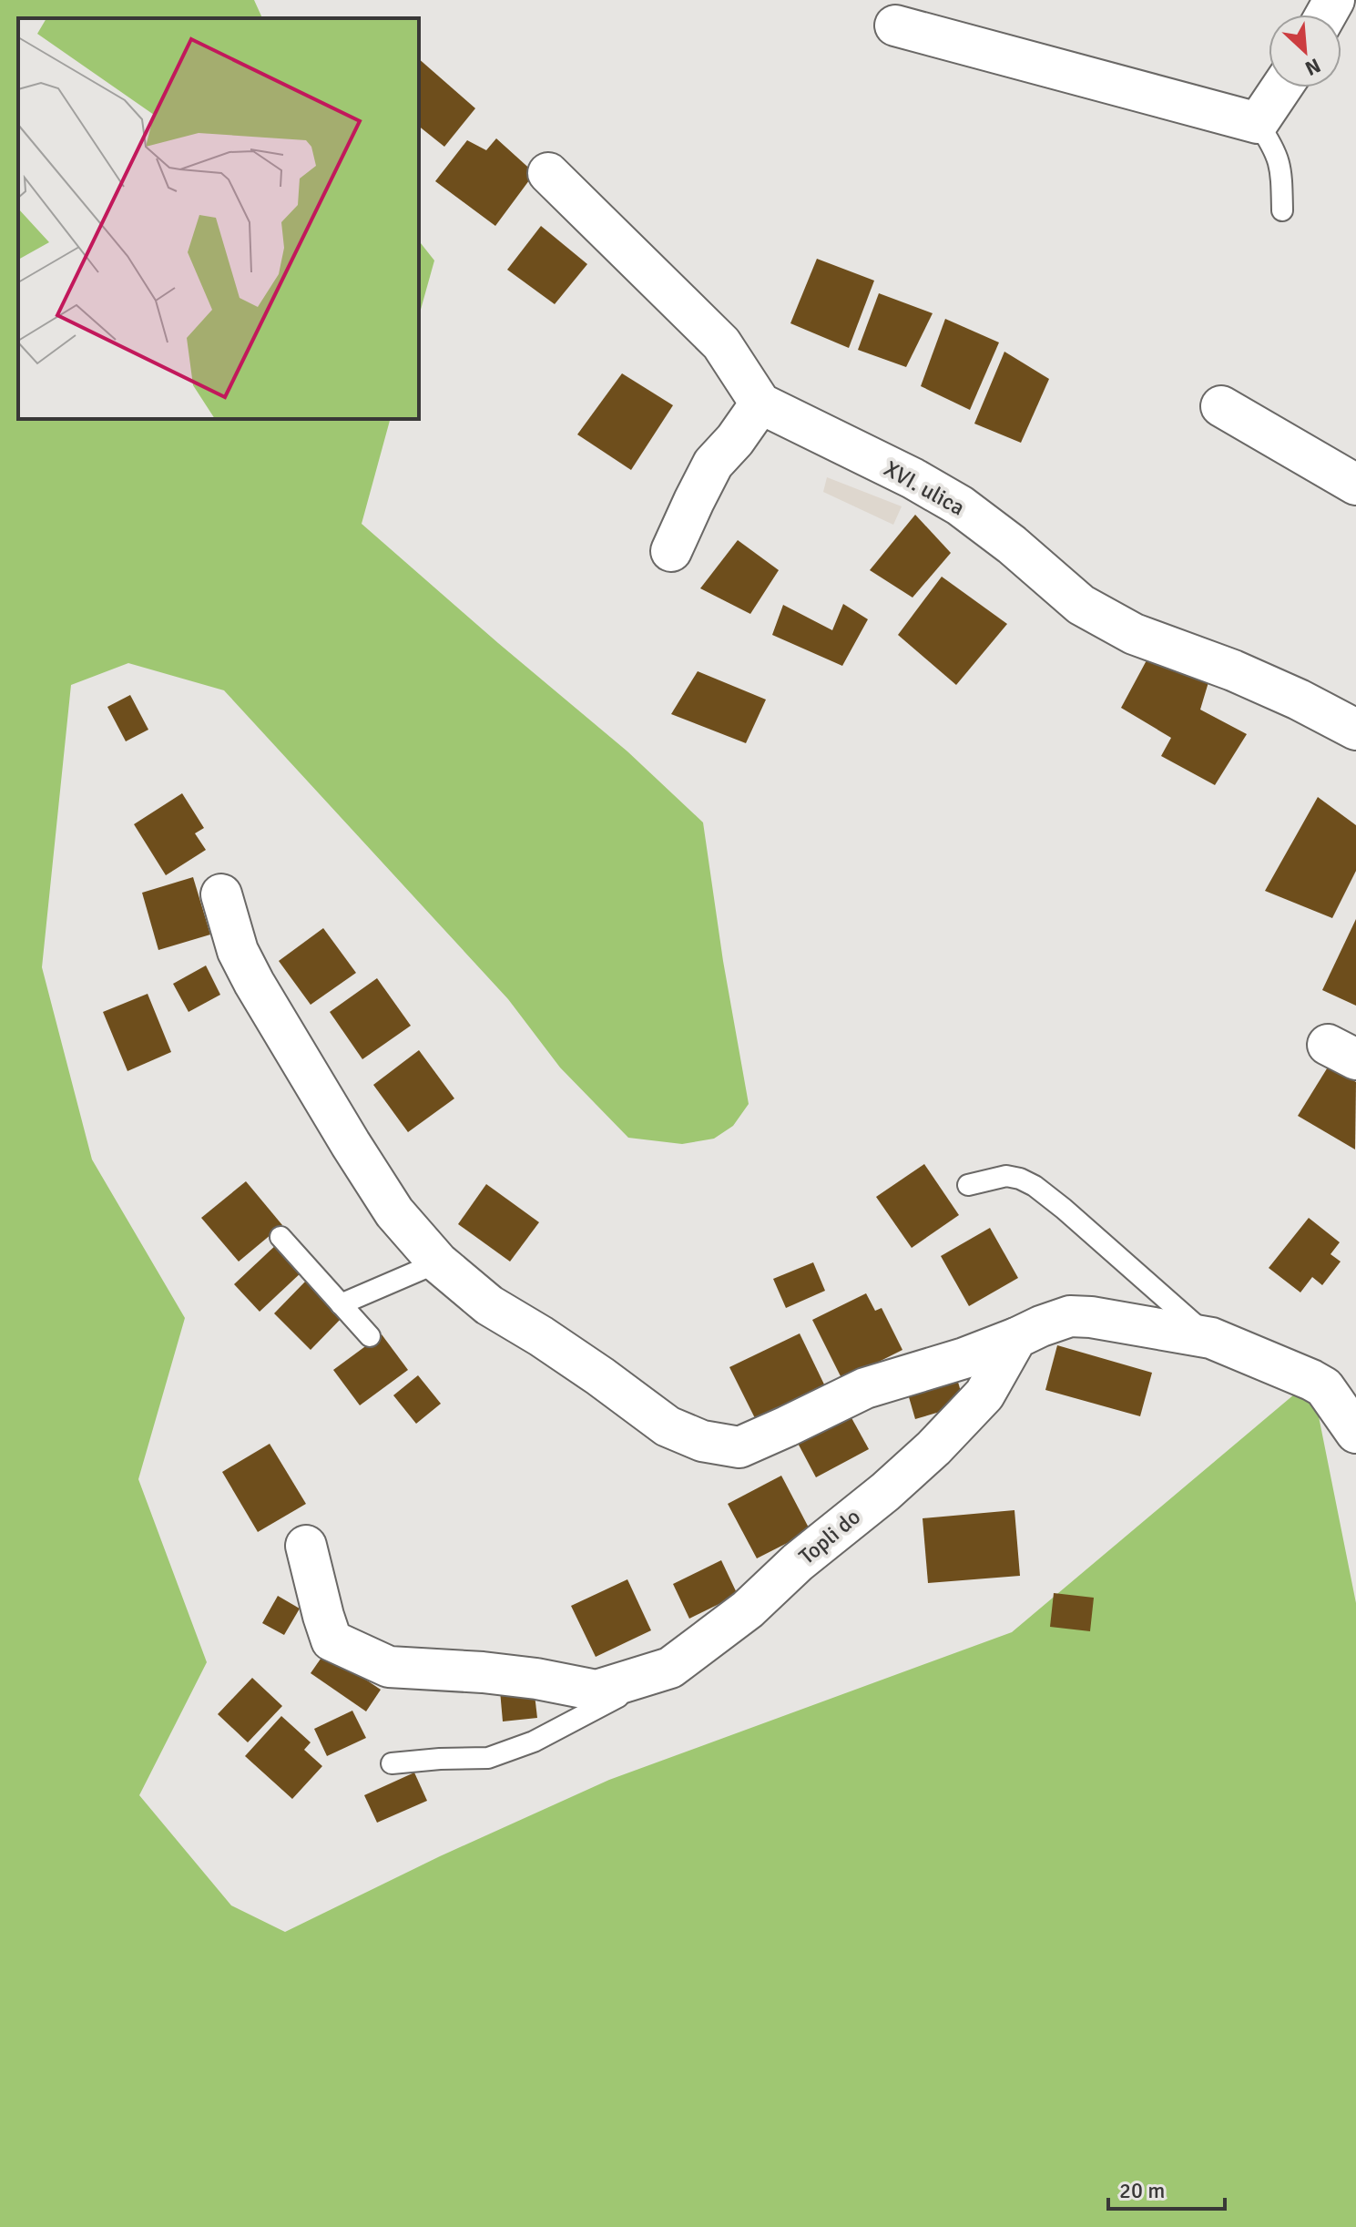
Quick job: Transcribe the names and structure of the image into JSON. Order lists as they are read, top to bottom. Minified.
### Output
{"streets":{"street":["XVI. ulica","Topli do"]},"scale_bar":"20 m","north":"bottom right"}
